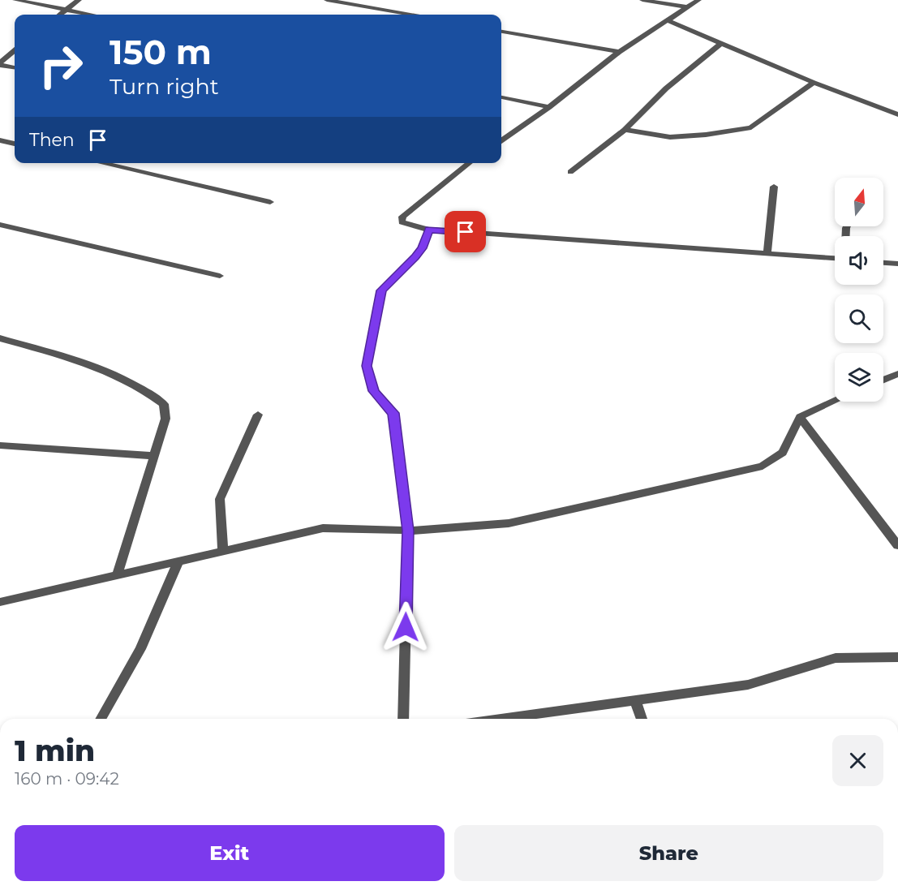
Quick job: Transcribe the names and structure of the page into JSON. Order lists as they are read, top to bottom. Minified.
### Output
{"north":"top","page":{"turn":["150 m","Turn right"],"then":"Then","heading":["1 min","160 m · 09:42"],"buttons":["Exit","Share"]}}
